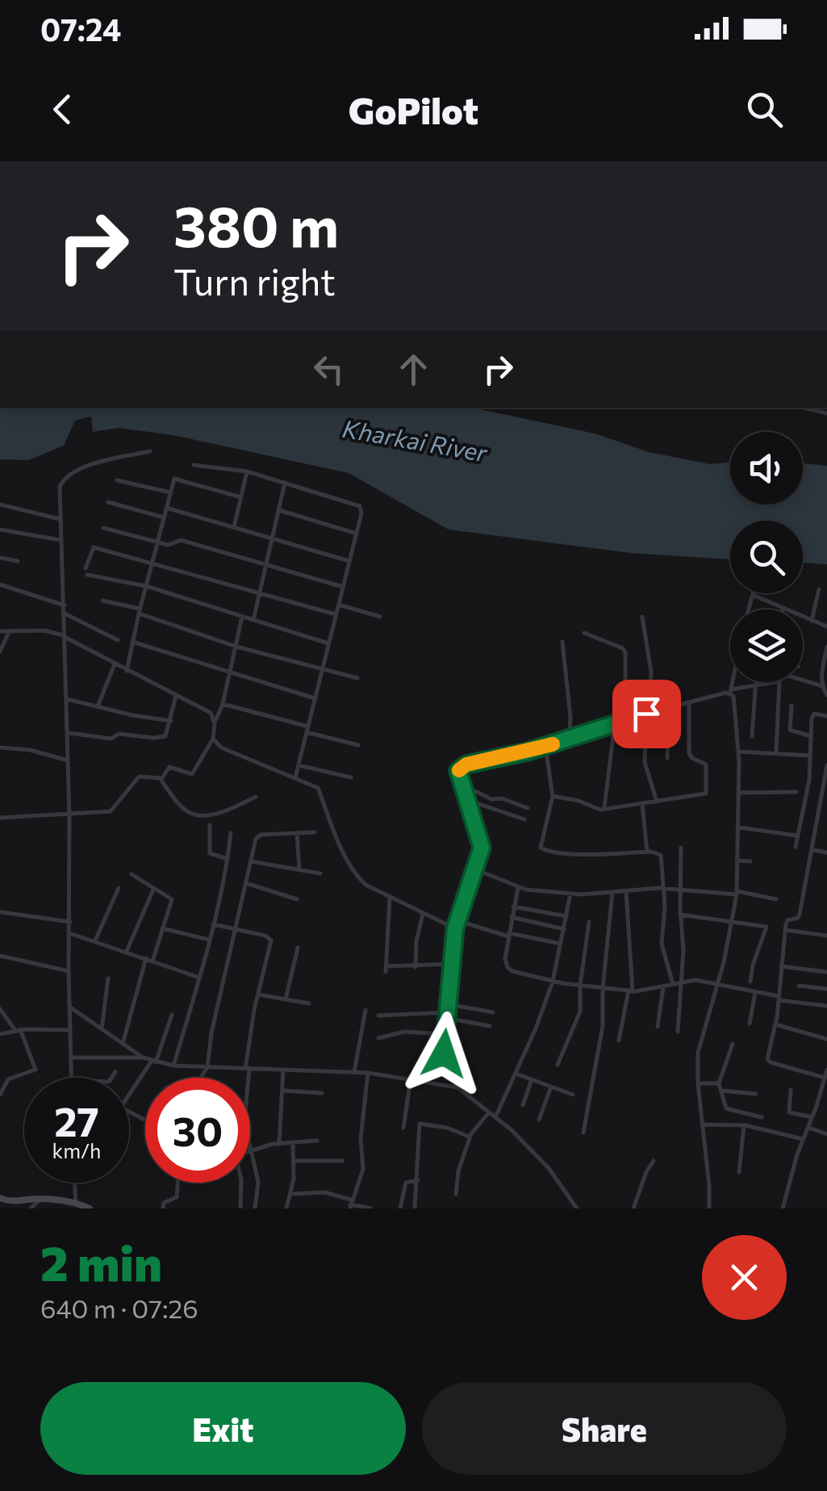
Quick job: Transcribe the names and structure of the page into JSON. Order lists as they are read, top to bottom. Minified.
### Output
{"water":["Kharkai River"],"page":{"status":"07:24","header":"GoPilot","turn":["380 m","Turn right"],"speed":"27 km/h","limit":"30","heading":["2 min","640 m · 07:26"],"buttons":["Exit","Share"]}}
